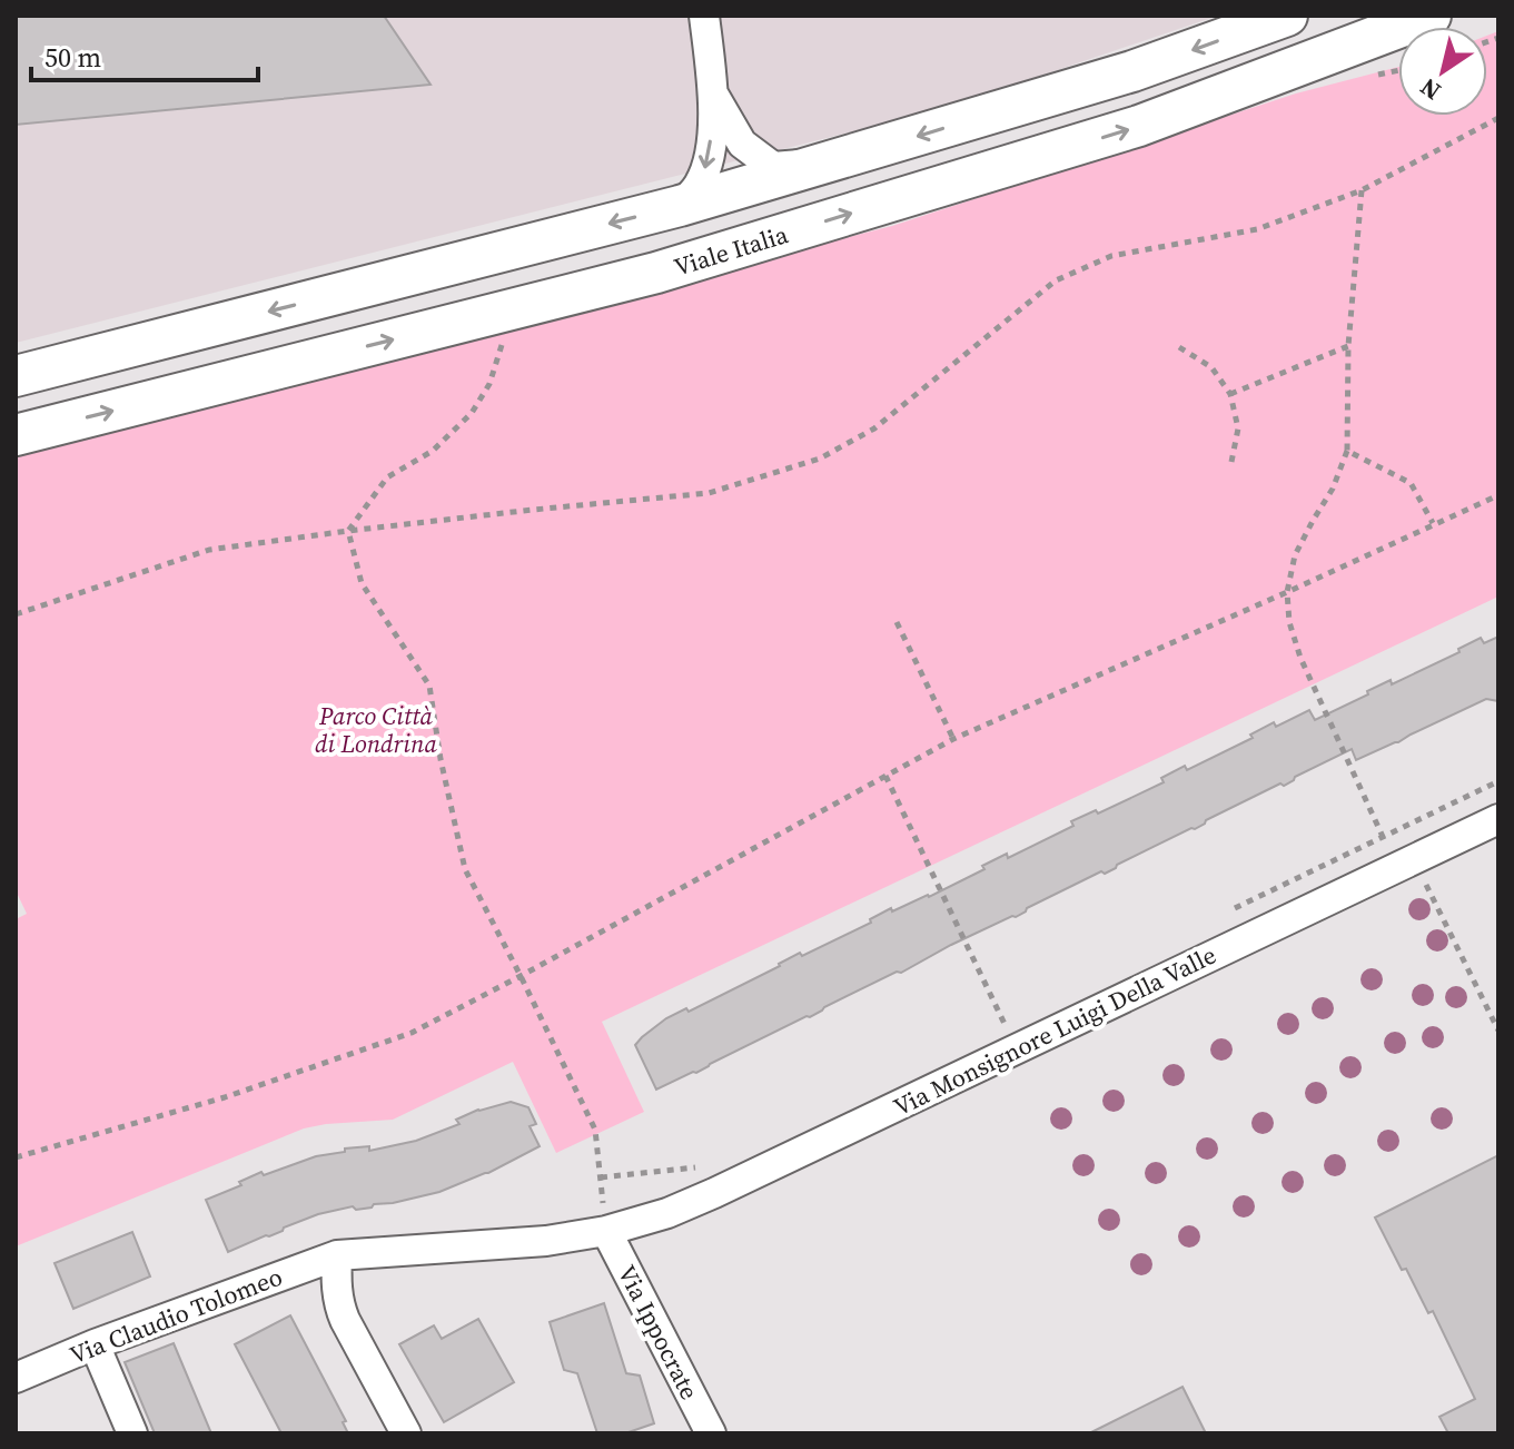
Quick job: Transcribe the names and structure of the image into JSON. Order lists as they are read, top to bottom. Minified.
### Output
{"streets":{"main road":["Viale Italia"],"street":["Via Monsignore Luigi Della Valle","Via Claudio Tolomeo","Via Ippocrate"]},"crossings":[["Via Monsignore Luigi Della Valle","Via Claudio Tolomeo"],["Via Monsignore Luigi Della Valle","Via Ippocrate"],["Via Claudio Tolomeo","Via Ippocrate"]],"parks":["Parco Città di Londrina"],"scale_bar":"50 m","north":"bottom left"}
